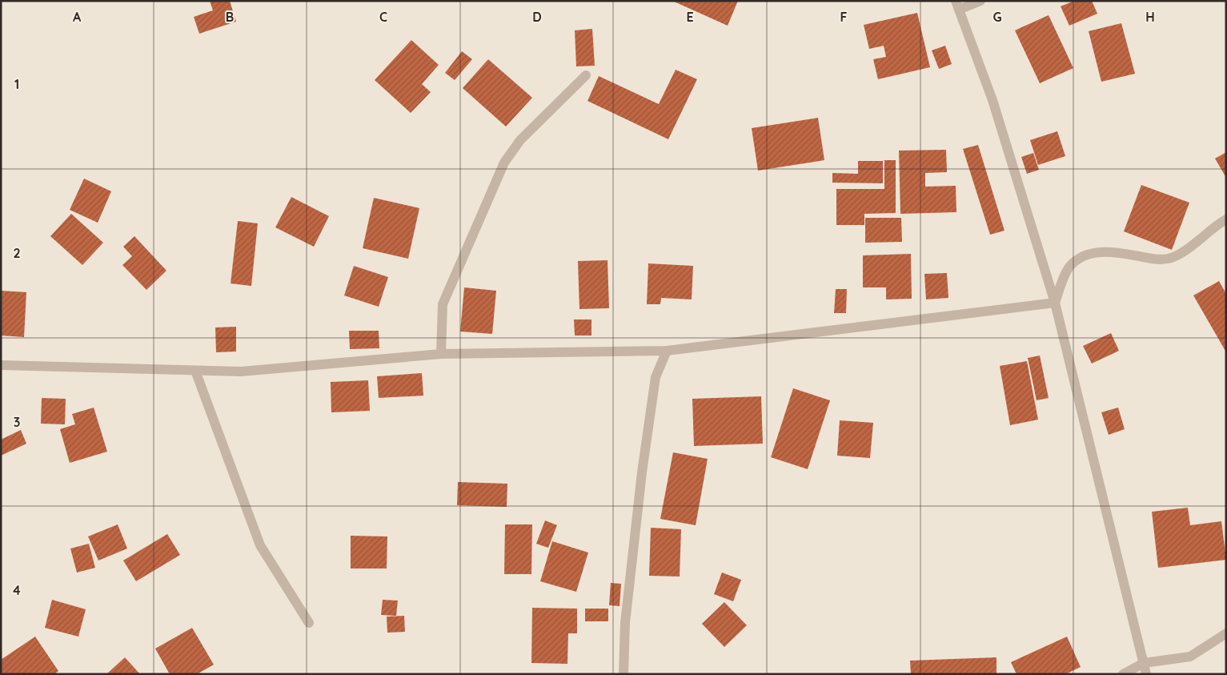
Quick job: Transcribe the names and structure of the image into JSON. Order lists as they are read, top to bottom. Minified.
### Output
{"grid":{"columns":["A","B","C","D","E","F","G","H"],"rows":["1","2","3","4"]}}
